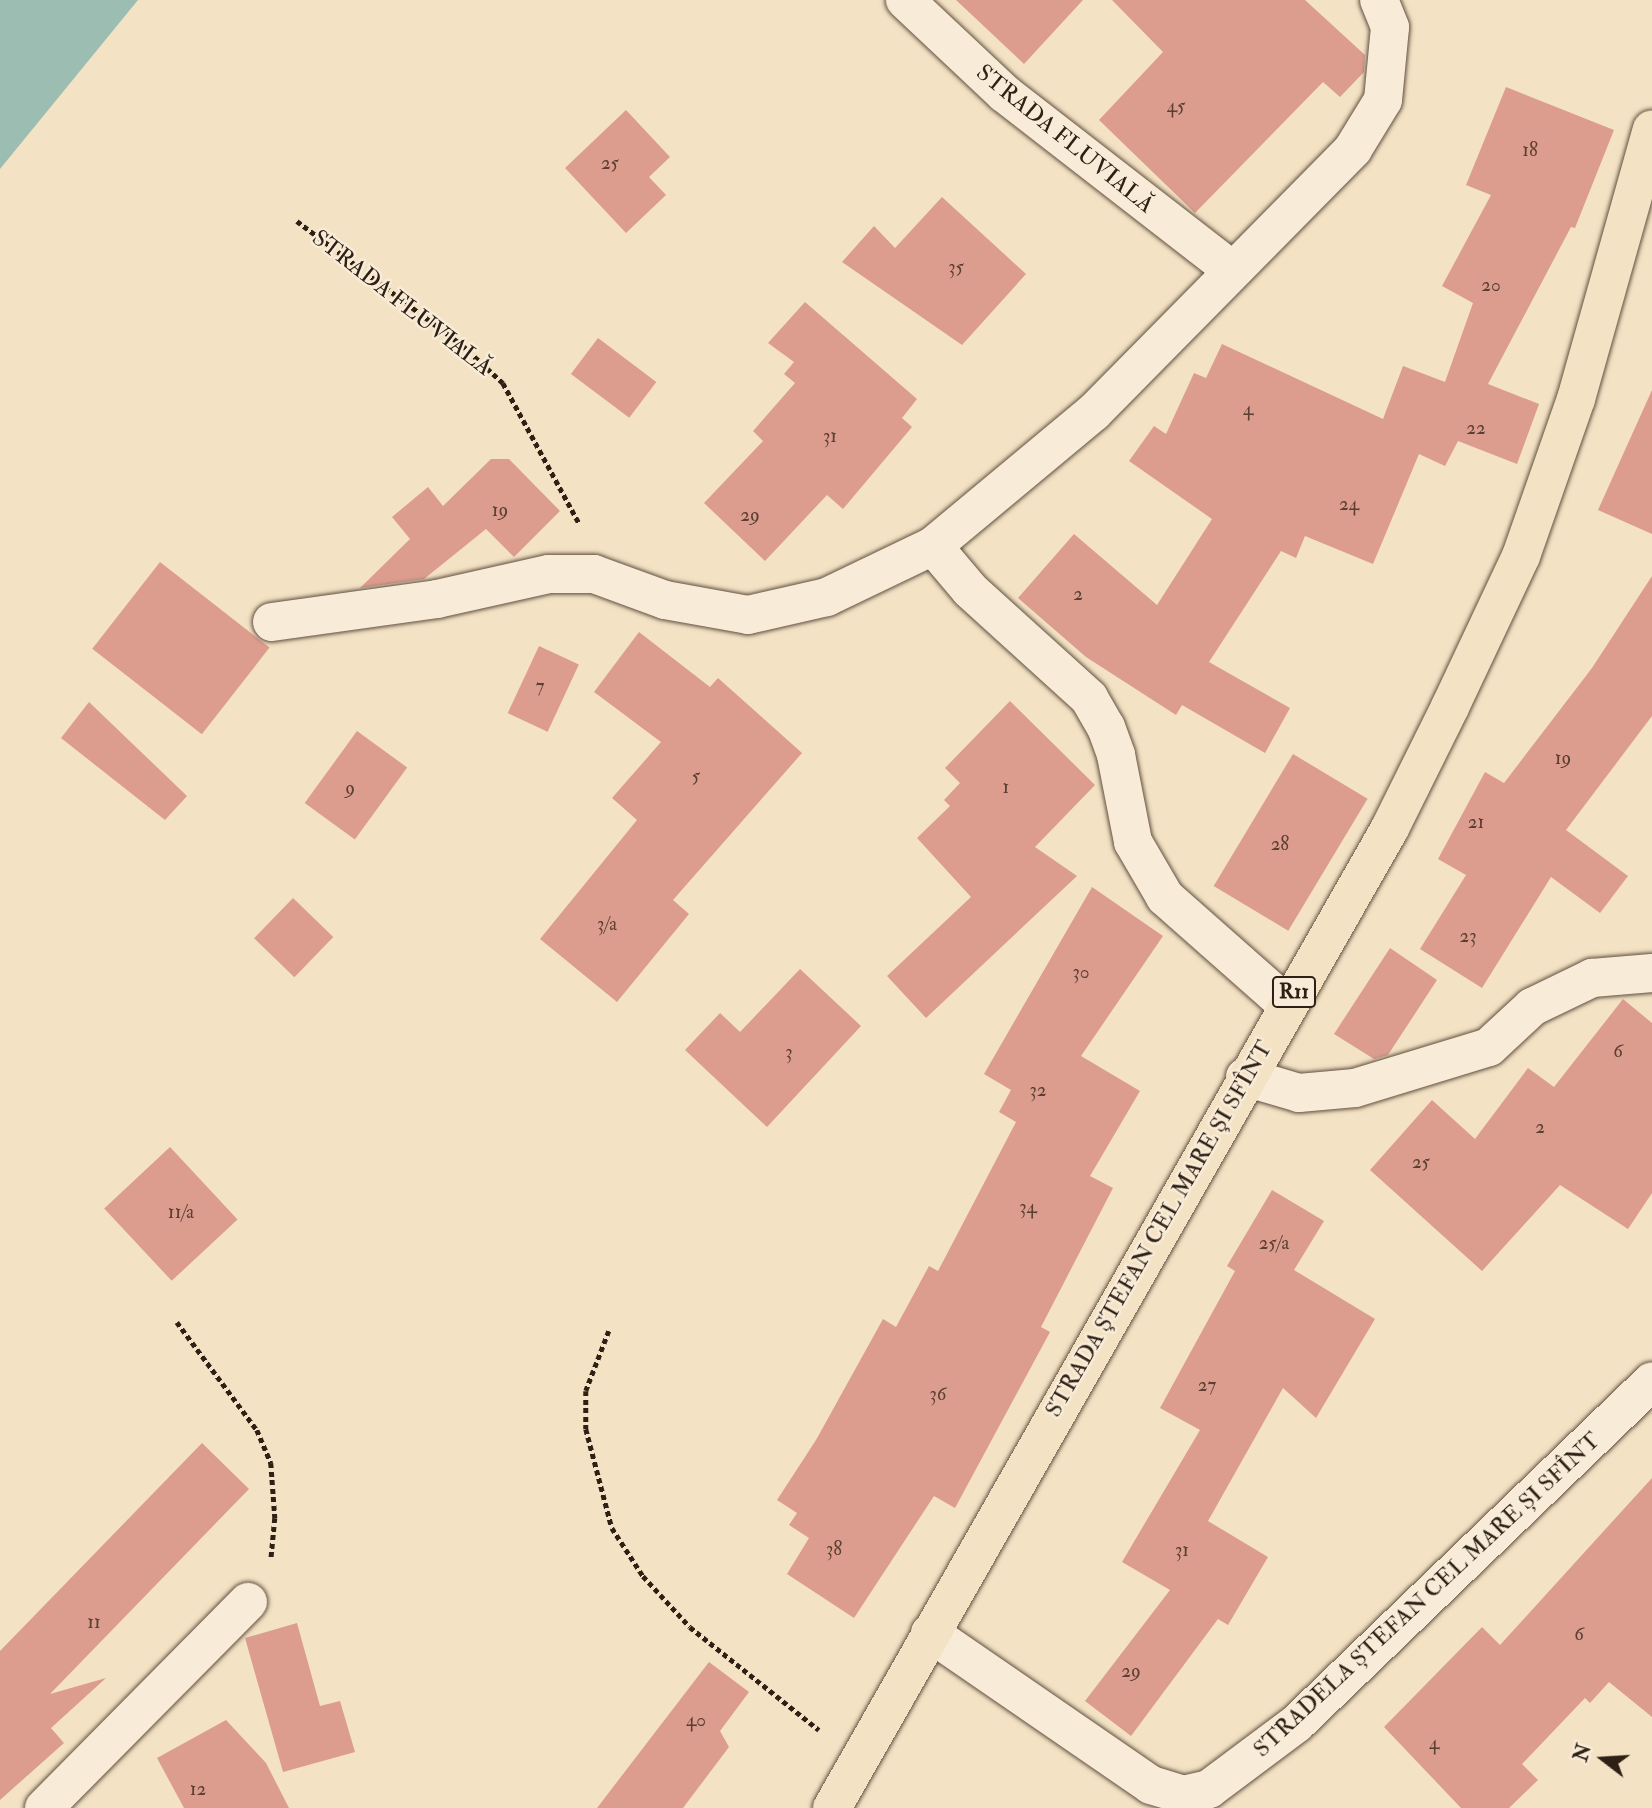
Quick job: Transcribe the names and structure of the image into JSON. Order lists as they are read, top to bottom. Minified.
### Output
{"streets":{"main road":["R11","STRADA ŞTEFAN CEL MARE ŞI SFÎNT"],"street":["STRADA FLUVIALĂ","STRADELA ȘTEFAN CEL MARE ȘI SFÎNT"]},"crossings":[["STRADA ŞTEFAN CEL MARE ŞI SFÎNT","STRADELA ȘTEFAN CEL MARE ȘI SFÎNT"]],"house_numbers":["45","18","25","35","20","4","22","31","24","19","29","2","7","19","5","1","9","21","28","3/a","23","30","6","3","32","2","25","34","11/a","25/a","27","36","38","31","11","6","29","40","4","12"],"north":"left"}
